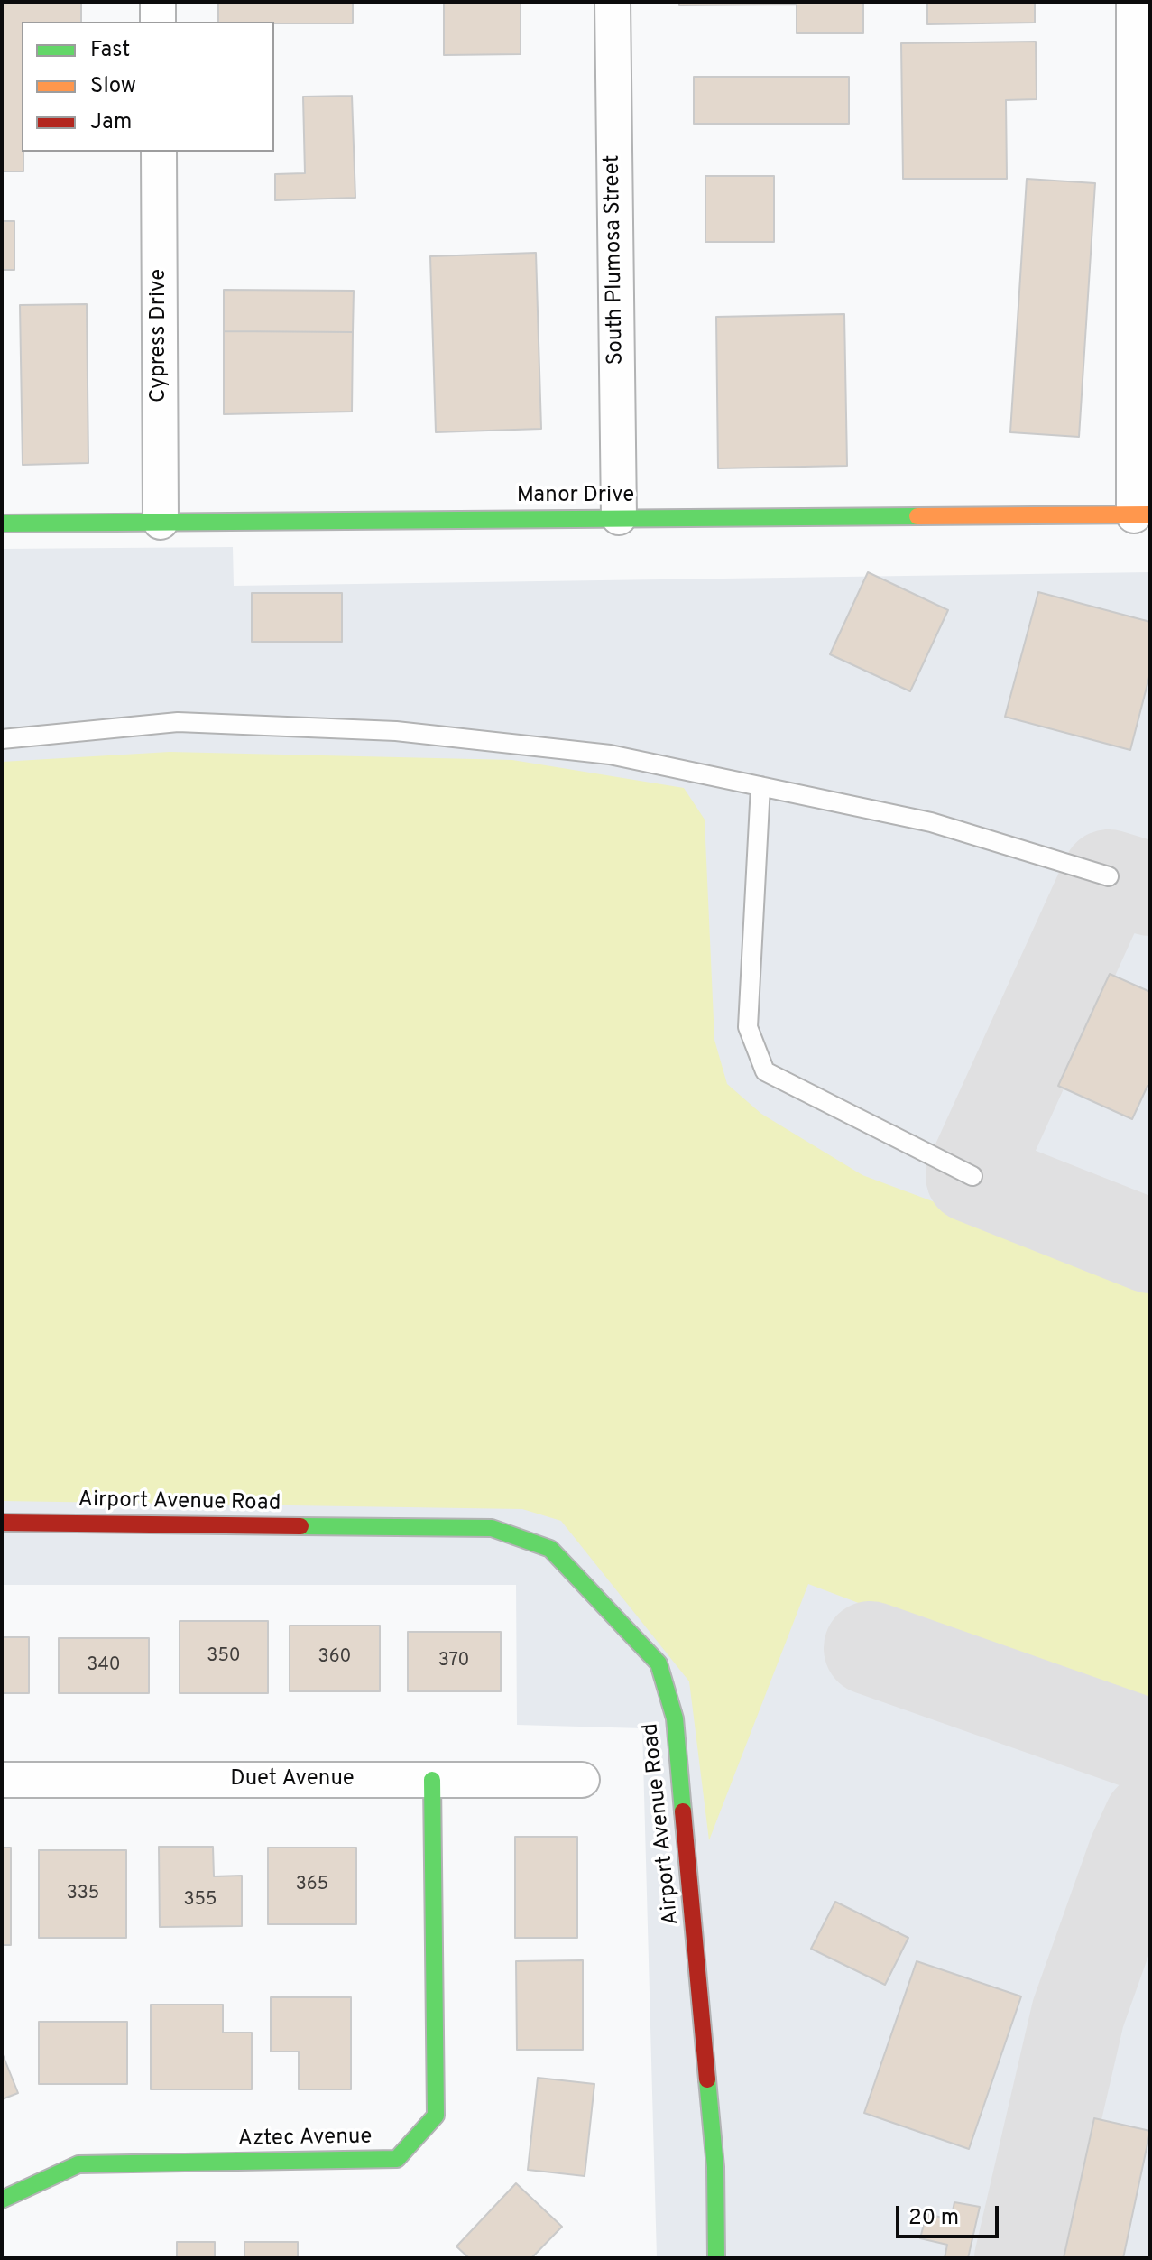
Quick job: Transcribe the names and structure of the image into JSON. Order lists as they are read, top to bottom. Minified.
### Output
{"streets":{"street":["South Plumosa Street","Cypress Drive","Manor Drive","Airport Avenue Road","Duet Avenue","Aztec Avenue"]},"crossings":[["South Plumosa Street","Manor Drive"],["Cypress Drive","Manor Drive"],["Duet Avenue","Aztec Avenue"]],"house_numbers":["350","360","370","340","365","335","355"],"legend":["Fast","Slow","Jam"],"scale_bar":"20 m"}
